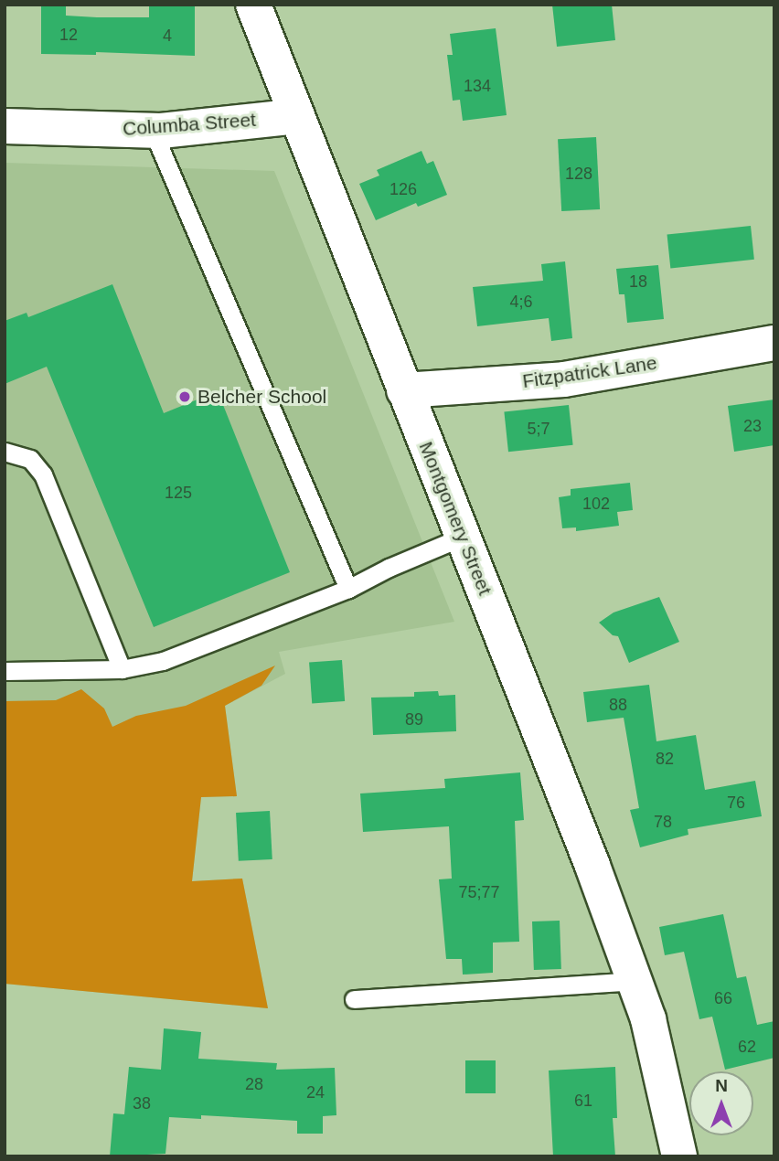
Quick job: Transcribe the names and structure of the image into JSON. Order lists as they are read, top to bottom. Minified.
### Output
{"streets":{"main road":["Columba Street","Fitzpatrick Lane","Montgomery Street"]},"crossings":[["Columba Street","Montgomery Street"],["Fitzpatrick Lane","Montgomery Street"]],"places":["Belcher School"],"house_numbers":["12","4","134","128","126","18","4;6","23","5;7","125","102","88","89","82","76","78","75;77","66","62","28","24","61","38"],"north":"top"}
